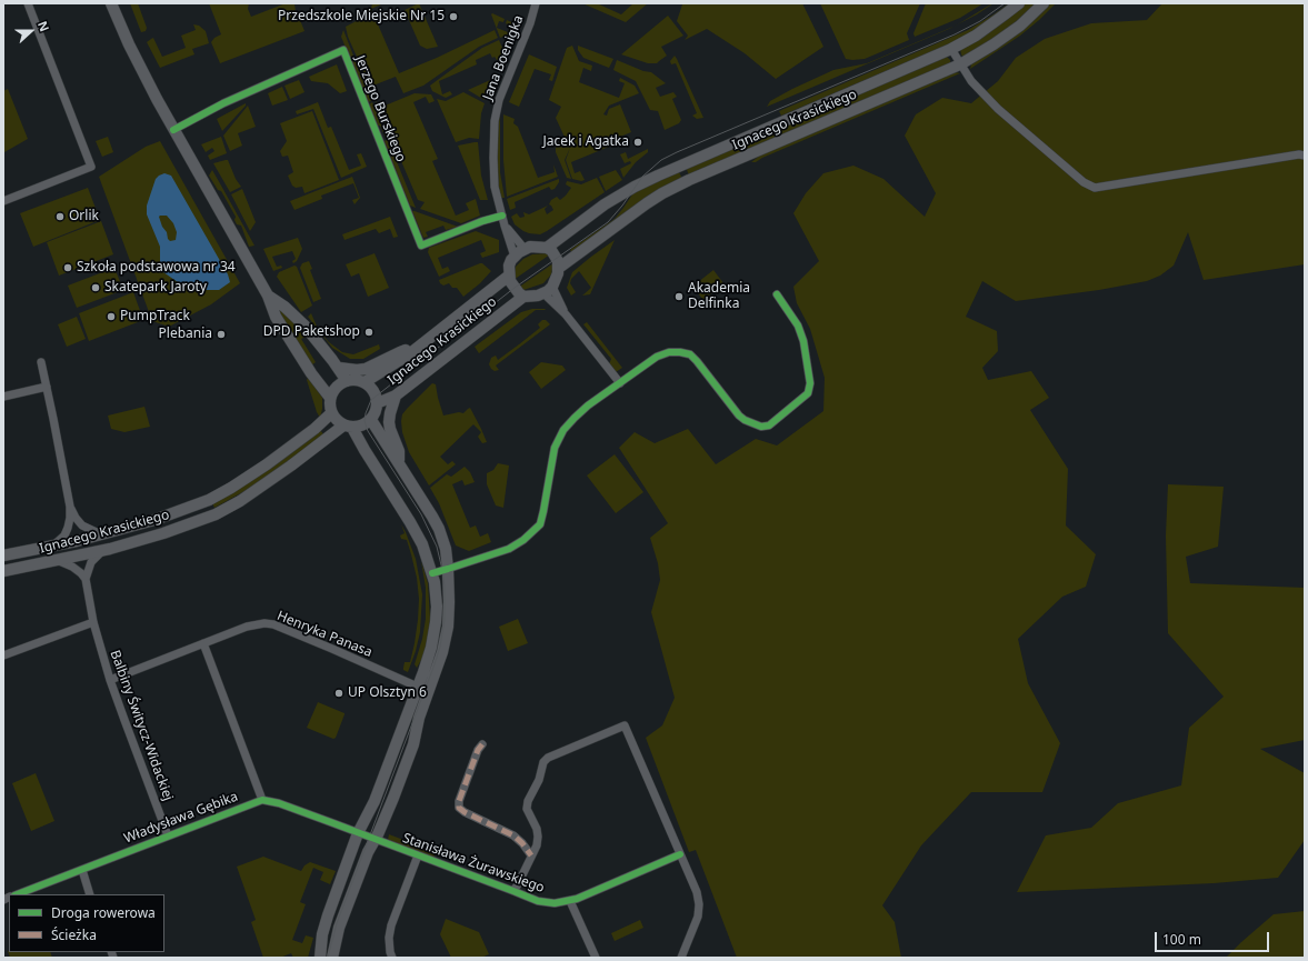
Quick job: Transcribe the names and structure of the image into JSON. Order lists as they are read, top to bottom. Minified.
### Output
{"streets":{"main road":["Ignacego Krasickiego"],"street":["Jana Boenigka","Jerzego Burskiego","Henryka Panasa","Balbiny Świtycz-Widackiej","Władysława Gębika","Stanisława Żurawskiego"]},"crossings":[["Jana Boenigka","Jerzego Burskiego"],["Jana Boenigka","Ignacego Krasickiego"],["Henryka Panasa","Balbiny Świtycz-Widackiej"],["Balbiny Świtycz-Widackiej","Władysława Gębika"]],"places":["Przedszkole Miejskie Nr 15","Jacek i Agatka","Orlik","Szkoła podstawowa nr 34","Skatepark Jaroty","Akademia Delfinka","PumpTrack","DPD Paketshop","Plebania","UP Olsztyn 6"],"legend":["Droga rowerowa","Ścieżka"],"scale_bar":"100 m","north":"right"}
